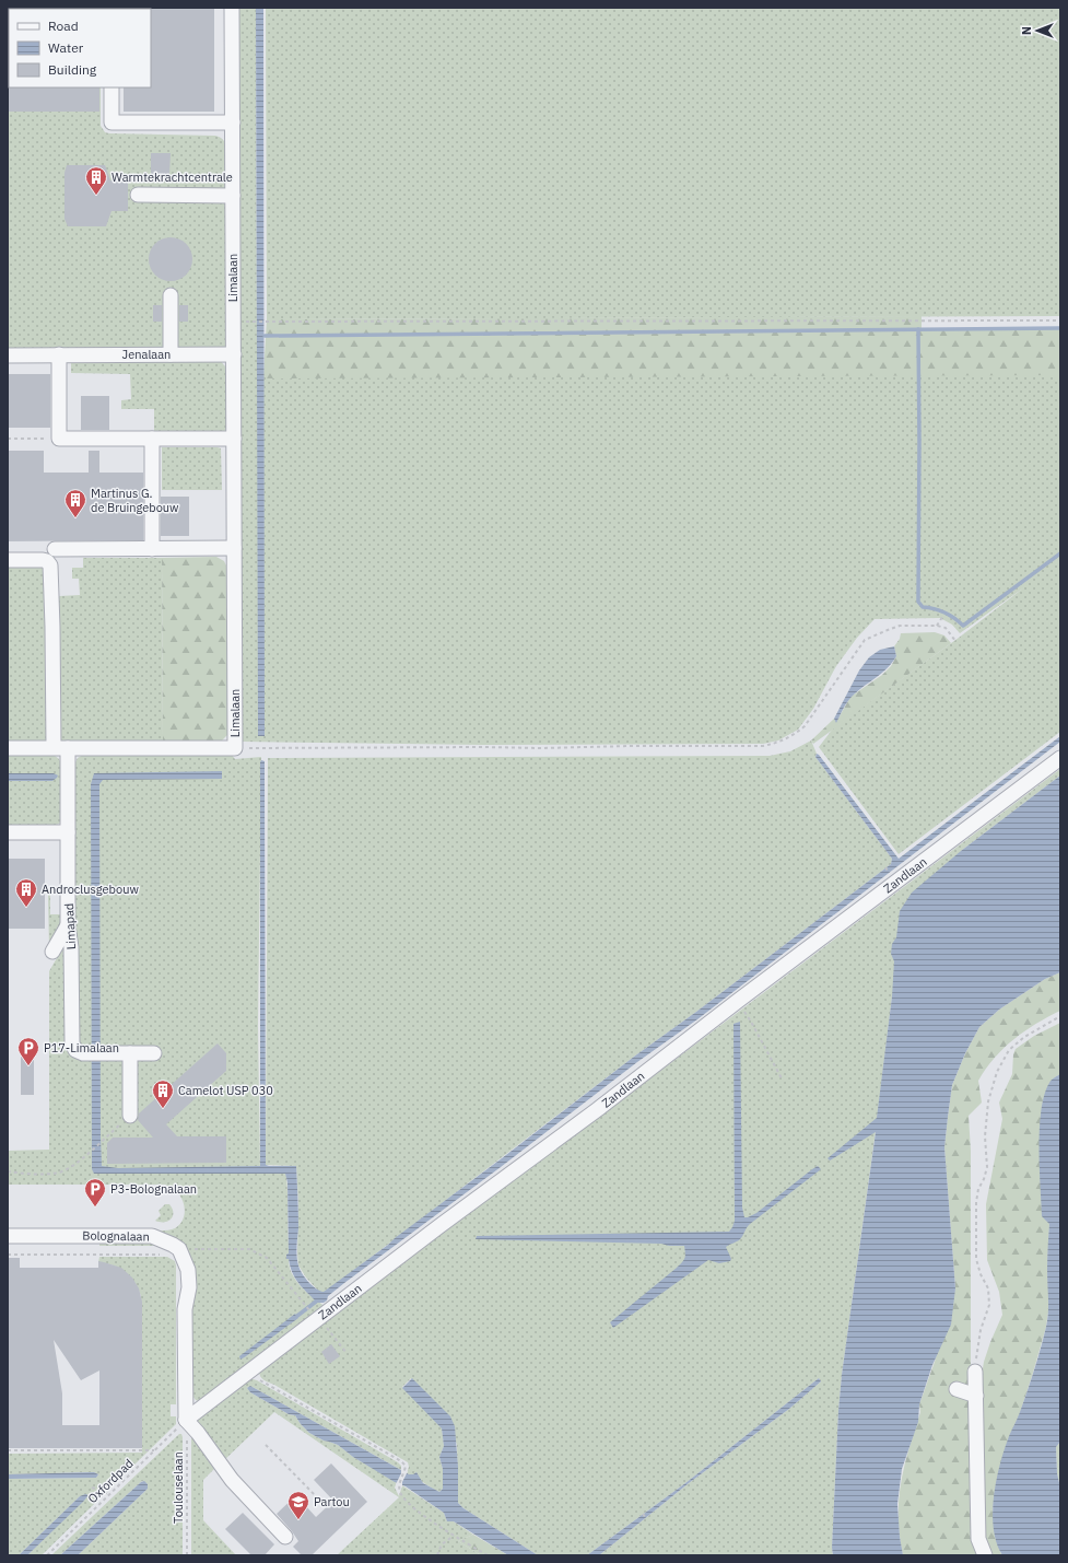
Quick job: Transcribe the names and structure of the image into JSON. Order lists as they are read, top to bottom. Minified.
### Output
{"streets":{"street":["Limalaan","Jenalaan","Zandlaan","Limapad","Bolognalaan"],"path":["Oxfordpad","Toulouselaan"]},"crossings":[["Limalaan","Jenalaan"],["Limalaan","Limapad"],["Zandlaan","Oxfordpad"],["Zandlaan","Toulouselaan"],["Oxfordpad","Toulouselaan"]],"places":{"building":["Warmtekrachtcentrale","Martinus G. de Bruingebouw","Androclusgebouw","Camelot USP 030"],"parking":["P17-Limalaan","P3-Bolognalaan"],"school or university":["Partou"]},"legend":["Road","Water","Building"],"north":"left"}
